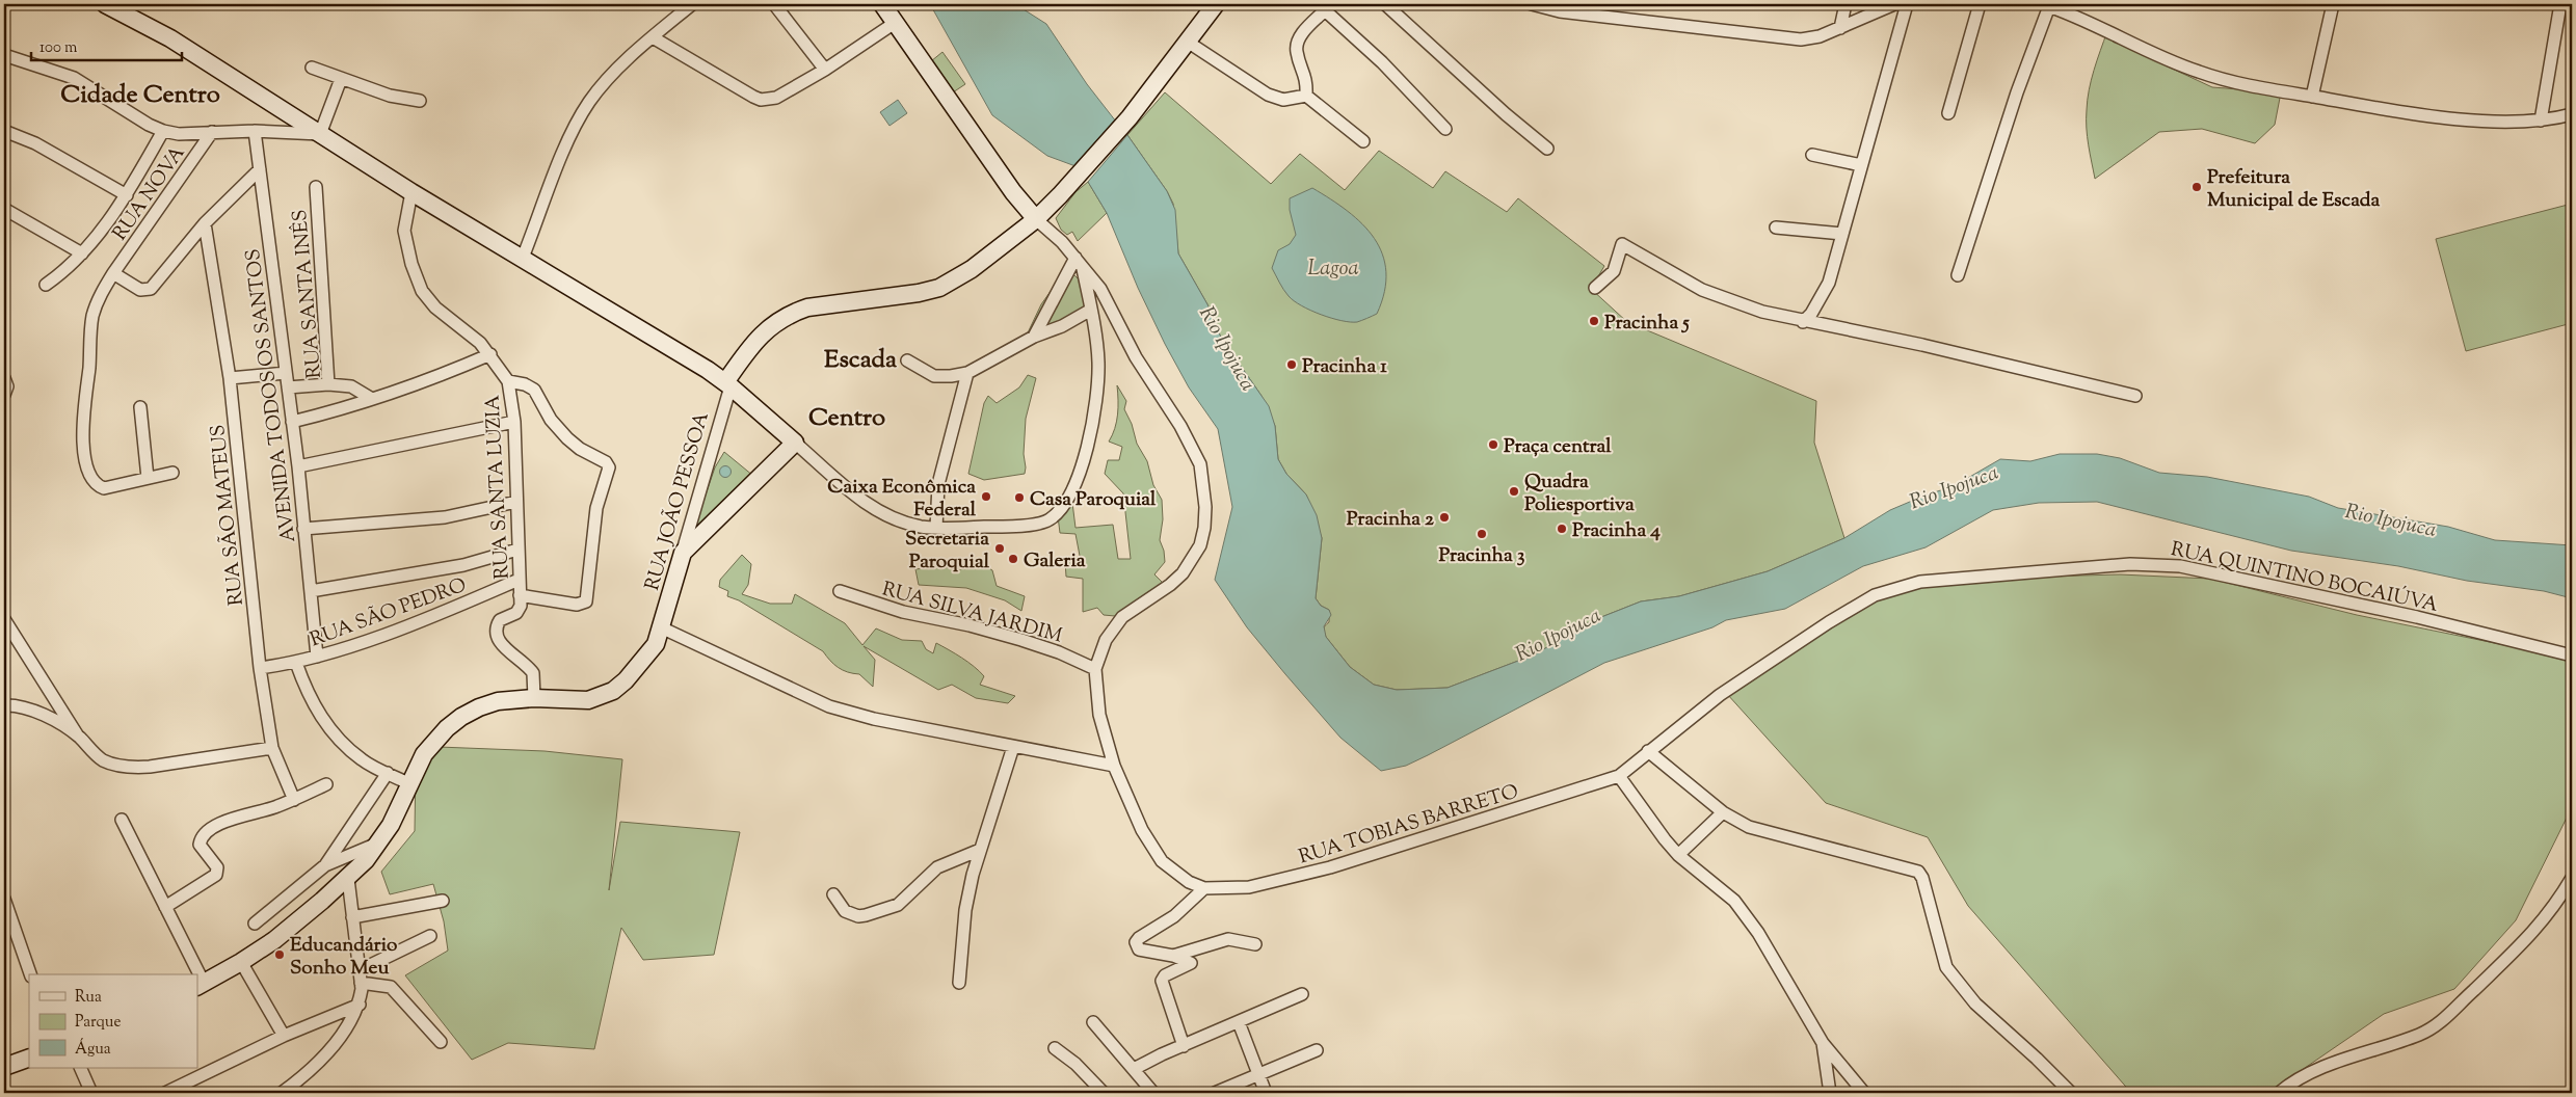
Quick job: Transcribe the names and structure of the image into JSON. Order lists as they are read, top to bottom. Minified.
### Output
{"streets":{"street":["RUA NOVA","RUA SANTA INÊS","AVENIDA TODOS OS SANTOS","RUA SANTA LUZIA","RUA JOÃO PESSOA","RUA SÃO MATEUS","RUA QUINTINO BOCAIÚVA","RUA SÃO PEDRO","RUA SILVA JARDIM","RUA TOBIAS BARRETO"]},"crossings":[["AVENIDA TODOS OS SANTOS","RUA SÃO PEDRO"],["RUA SANTA LUZIA","RUA JOÃO PESSOA"],["RUA SANTA LUZIA","RUA SÃO PEDRO"],["RUA SÃO MATEUS","RUA SÃO PEDRO"],["RUA QUINTINO BOCAIÚVA","RUA TOBIAS BARRETO"]],"districts":["Cidade Centro","Escada","Centro"],"water":["Lagoa","Rio Ipojuca"],"places":["Prefeitura Municipal de Escada","Pracinha 5","Pracinha 1","Praça central","Quadra Poliesportiva","Caixa Econômica Federal","Casa Paroquial","Pracinha 2","Pracinha 4","Pracinha 3","Secretaria Paroquial","Galeria","Educandário Sonho Meu"],"legend":["Rua","Parque","Água"],"scale_bar":"100 m"}
